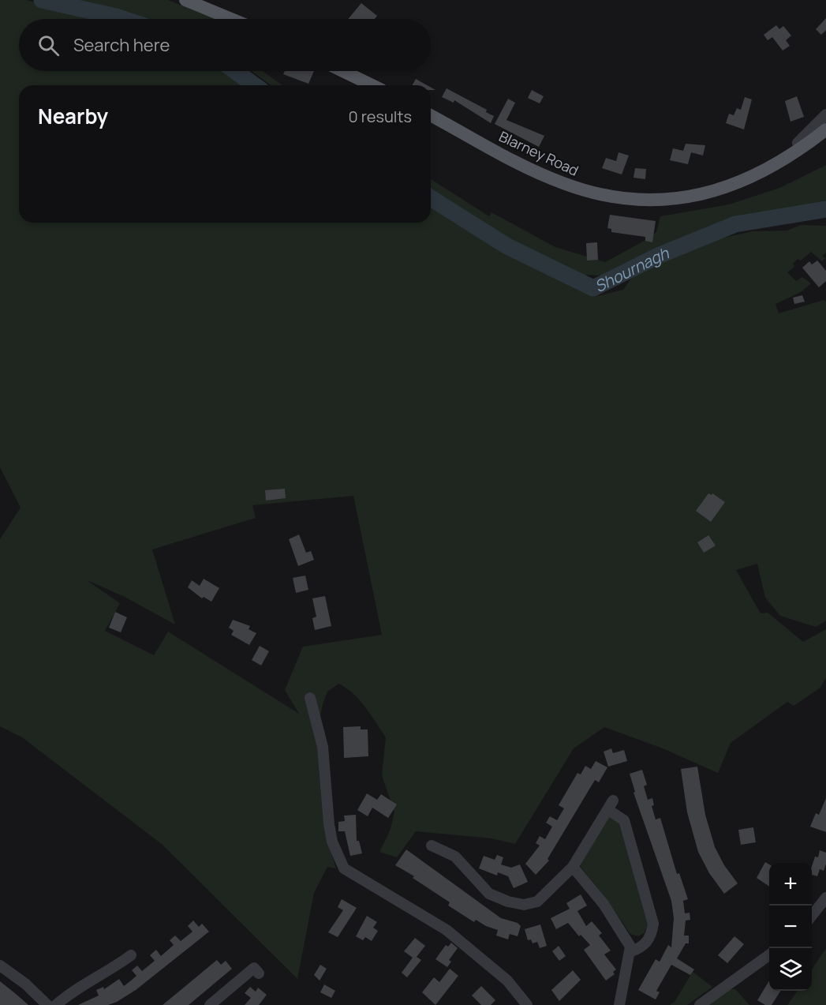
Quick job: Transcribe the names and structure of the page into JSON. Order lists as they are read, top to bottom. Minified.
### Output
{"streets":{"main road":["Blarney Road"]},"water":["Shournagh"],"page":{"search":"Search here","heading":["Nearby","0 results"],"map_buttons":["+","−"]}}
